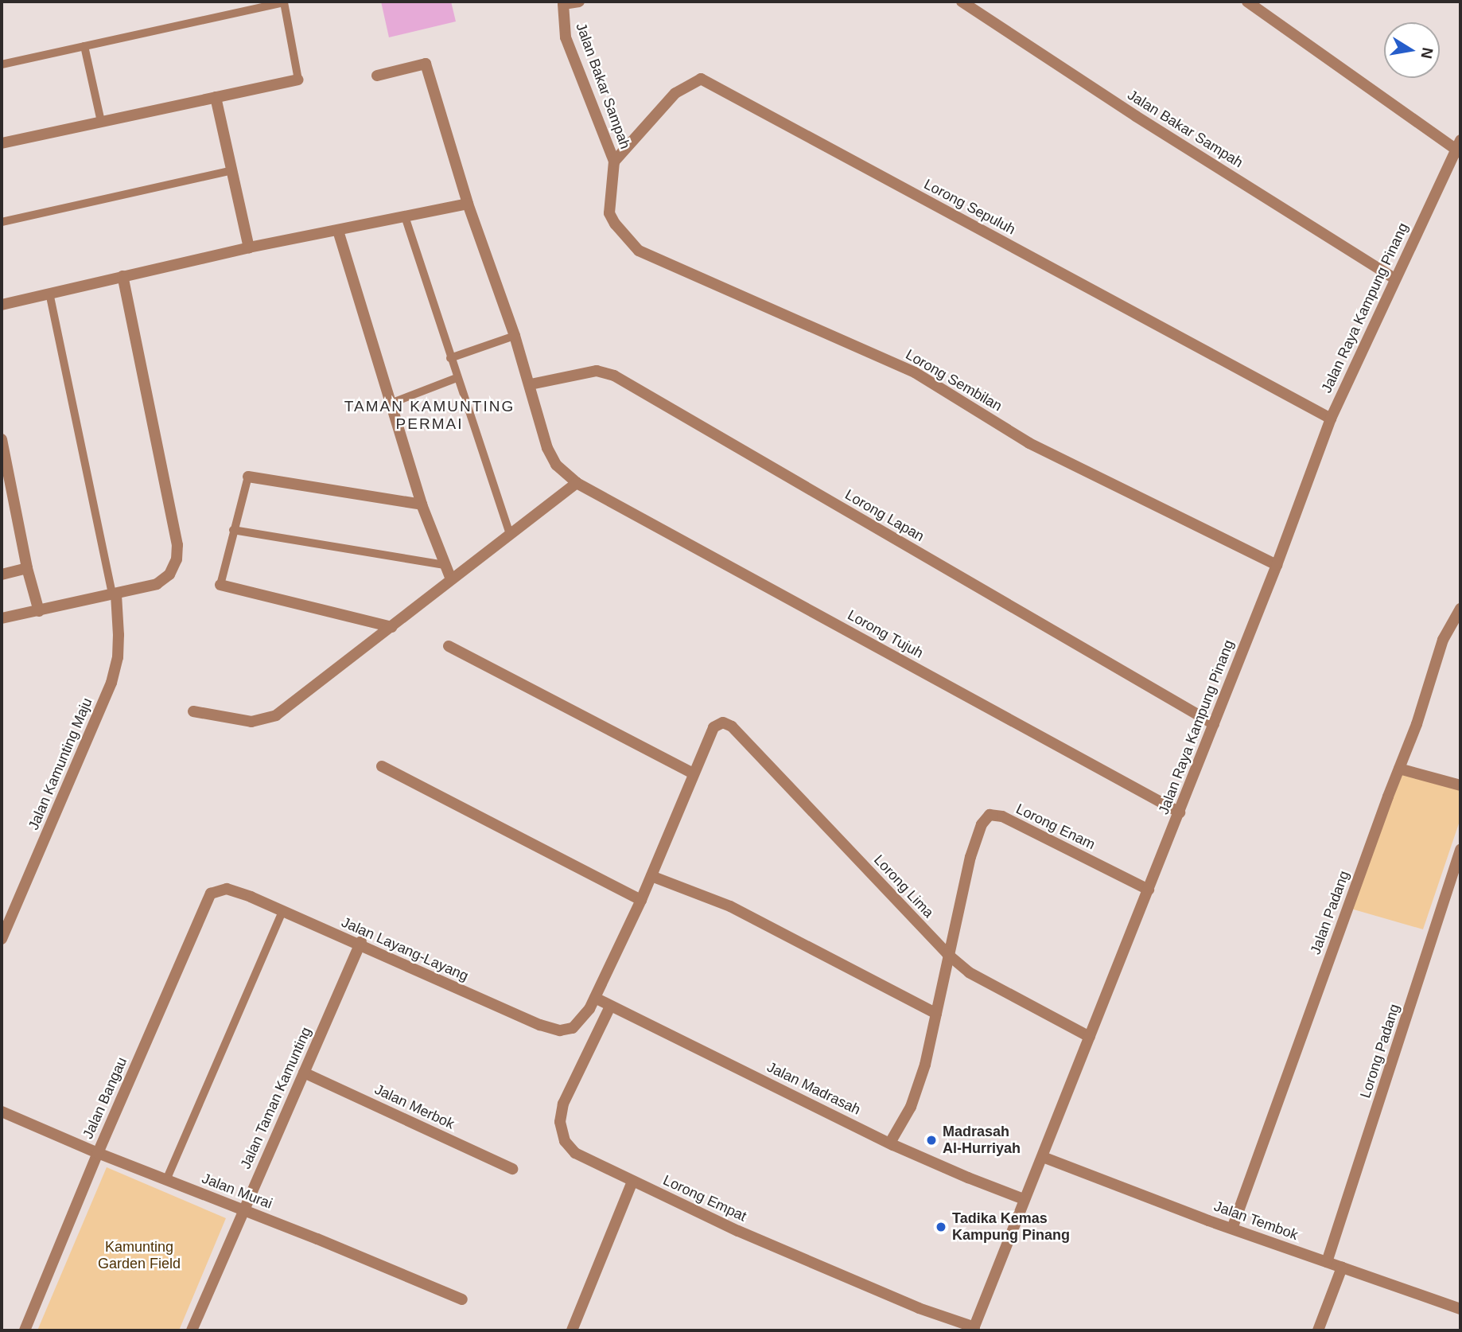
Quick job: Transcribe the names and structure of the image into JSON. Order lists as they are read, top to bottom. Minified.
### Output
{"streets":{"street":["Jalan Bakar Sampah","Lorong Sepuluh","Jalan Raya Kampung Pinang","Lorong Sembilan","Lorong Lapan","Lorong Tujuh","Jalan Kamunting Maju","Lorong Enam","Lorong Lima","Jalan Padang","Jalan Layang-Layang","Lorong Padang","Jalan Madrasah","Jalan Bangau","Jalan Taman Kamunting","Jalan Merbok","Jalan Murai","Lorong Empat","Jalan Tembok"]},"crossings":[["Jalan Bakar Sampah","Lorong Sepuluh"],["Jalan Bakar Sampah","Jalan Raya Kampung Pinang"],["Jalan Bakar Sampah","Lorong Sembilan"],["Lorong Sepuluh","Jalan Raya Kampung Pinang"],["Lorong Sepuluh","Lorong Sembilan"],["Jalan Raya Kampung Pinang","Lorong Sembilan"],["Jalan Raya Kampung Pinang","Lorong Lapan"],["Jalan Raya Kampung Pinang","Lorong Tujuh"],["Jalan Raya Kampung Pinang","Lorong Enam"],["Jalan Raya Kampung Pinang","Lorong Lima"],["Jalan Raya Kampung Pinang","Jalan Madrasah"],["Jalan Raya Kampung Pinang","Lorong Empat"],["Jalan Raya Kampung Pinang","Jalan Tembok"],["Lorong Lapan","Lorong Tujuh"],["Lorong Enam","Lorong Lima"],["Jalan Padang","Jalan Tembok"],["Jalan Layang-Layang","Jalan Madrasah"],["Jalan Layang-Layang","Jalan Bangau"],["Jalan Layang-Layang","Jalan Taman Kamunting"],["Lorong Padang","Jalan Tembok"],["Jalan Madrasah","Lorong Empat"],["Jalan Bangau","Jalan Murai"],["Jalan Taman Kamunting","Jalan Merbok"],["Jalan Taman Kamunting","Jalan Murai"]],"districts":["TAMAN KAMUNTING PERMAI"],"parks":["Kamunting Garden Field"],"places":["Madrasah Al-Hurriyah","Tadika Kemas Kampung Pinang"],"north":"right"}
